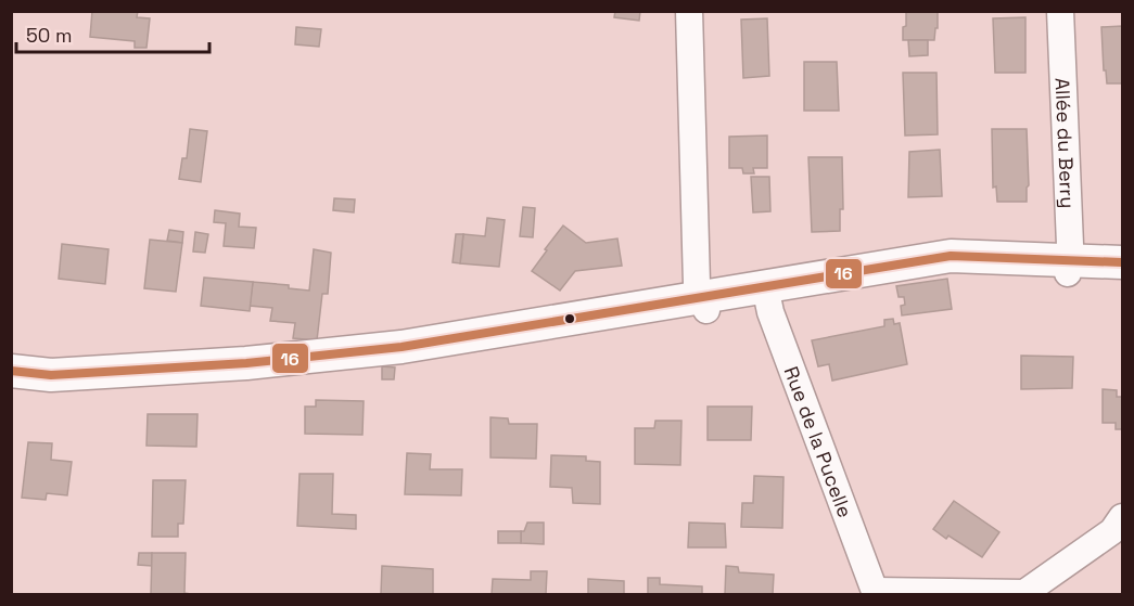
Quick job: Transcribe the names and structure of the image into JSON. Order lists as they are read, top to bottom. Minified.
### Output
{"streets":{"street":["Allée du Berry","Rue de la Pucelle"]},"lines":["transit line 16"],"scale_bar":"50 m"}
